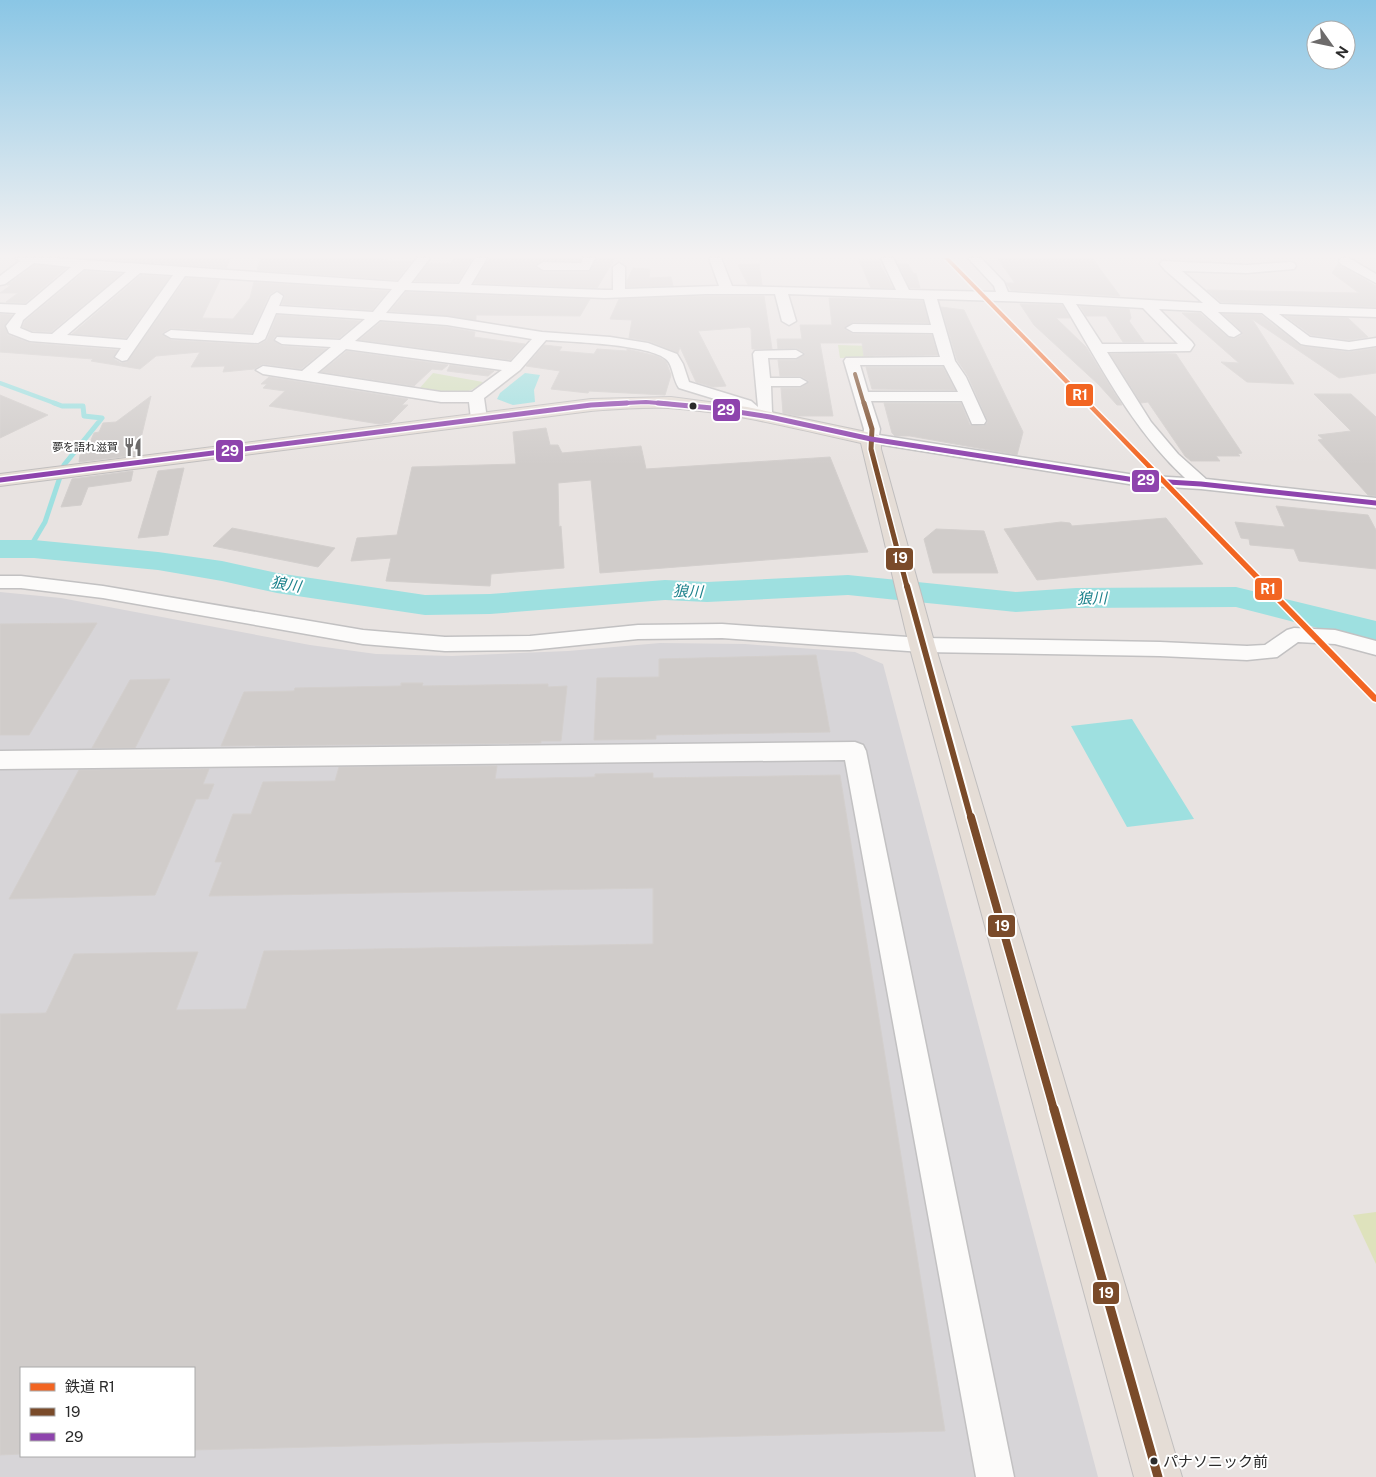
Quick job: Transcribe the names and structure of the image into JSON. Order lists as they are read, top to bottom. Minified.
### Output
{"water":["狼川"],"places":{"restaurant":["夢を語れ滋賀"],"other":["パナソニック前"]},"lines":["rail line R1","transit line 19","transit line 29"],"legend":["鉄道 R1","19","29"],"north":"bottom right"}
